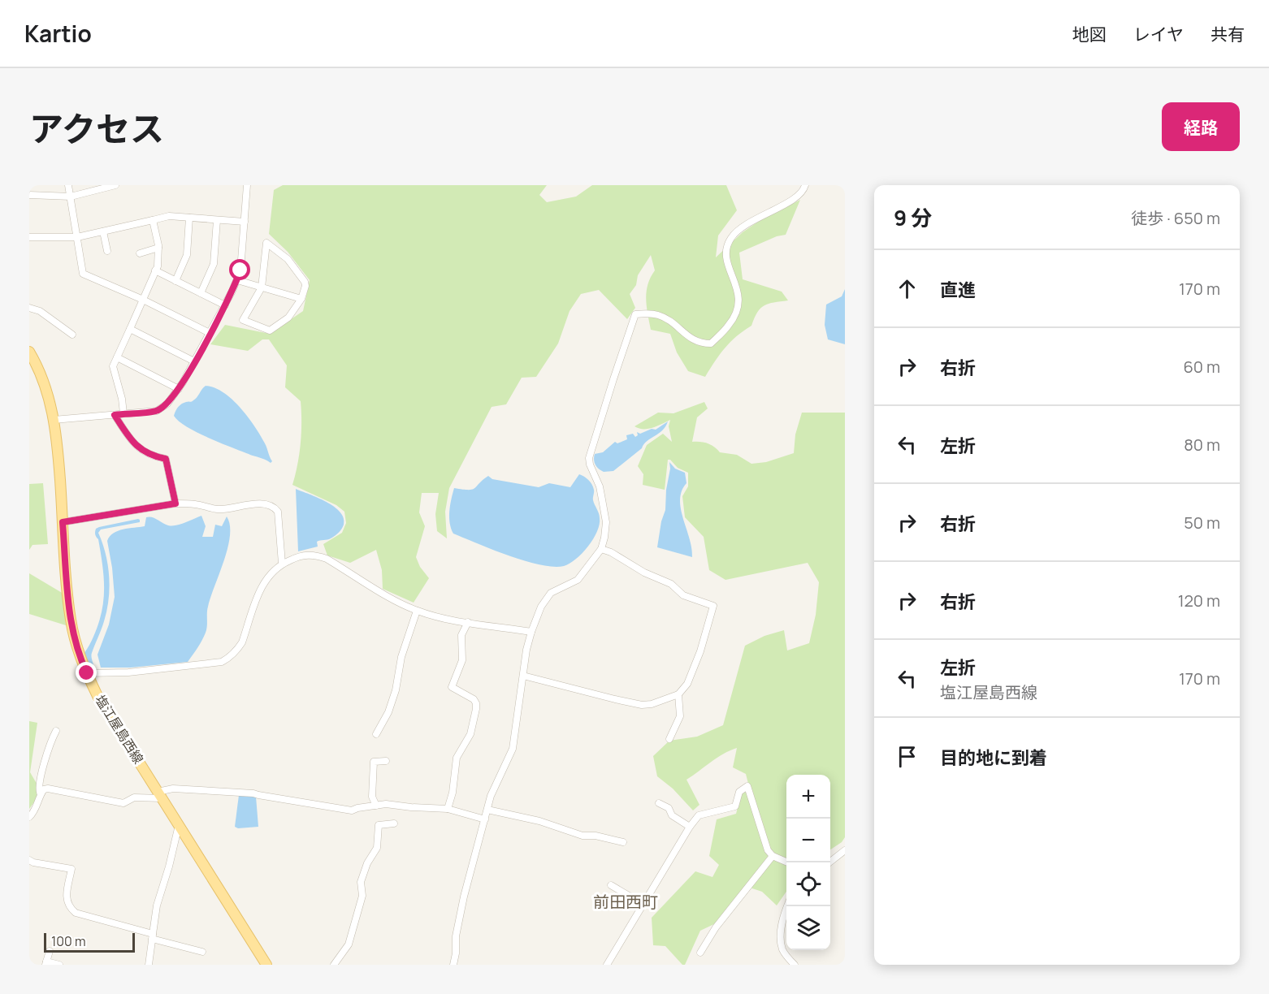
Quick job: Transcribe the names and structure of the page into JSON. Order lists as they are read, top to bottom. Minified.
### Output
{"streets":{"main road":["塩江屋島西線"]},"districts":["前田西町"],"scale_bar":"100 m","page":{"header":"Kartio","nav":["地図","レイヤ","共有"],"title":"アクセス","buttons":"経路","heading":["9 分","徒歩 · 650 m"],"list":[["直進","170 m"],["右折","60 m"],["左折","80 m"],["右折","50 m"],["右折","120 m"],["左折","塩江屋島西線","170 m"],"目的地に到着"],"map_buttons":["+","−"],"scale":"100 m"}}
